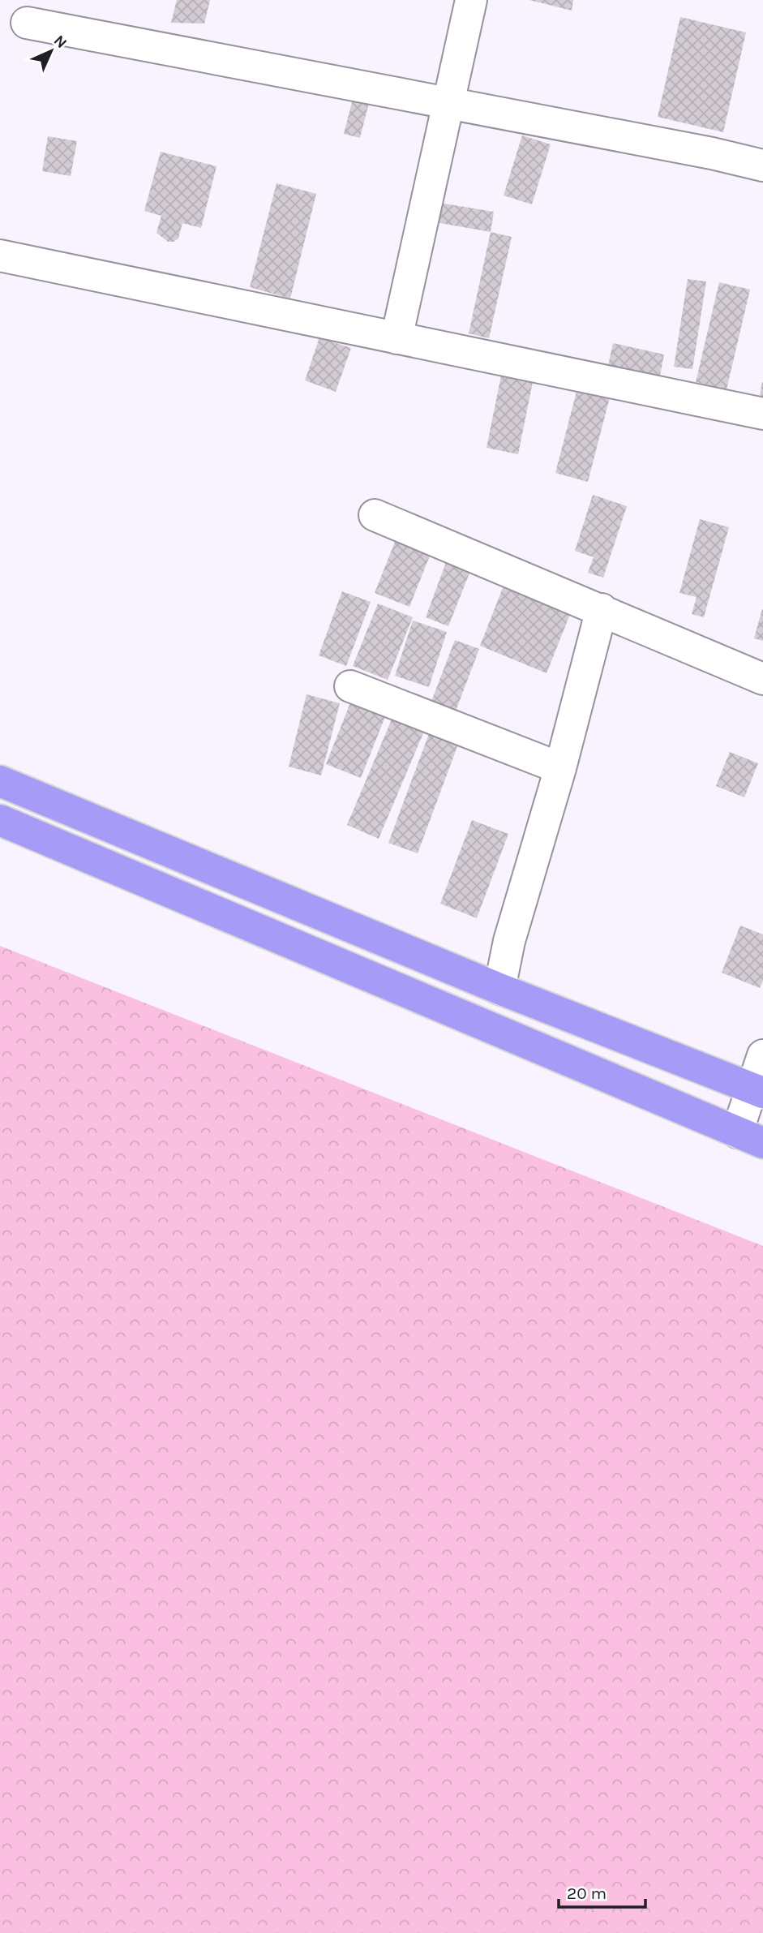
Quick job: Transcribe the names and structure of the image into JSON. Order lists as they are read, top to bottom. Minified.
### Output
{"scale_bar":"20 m","north":"top right"}
